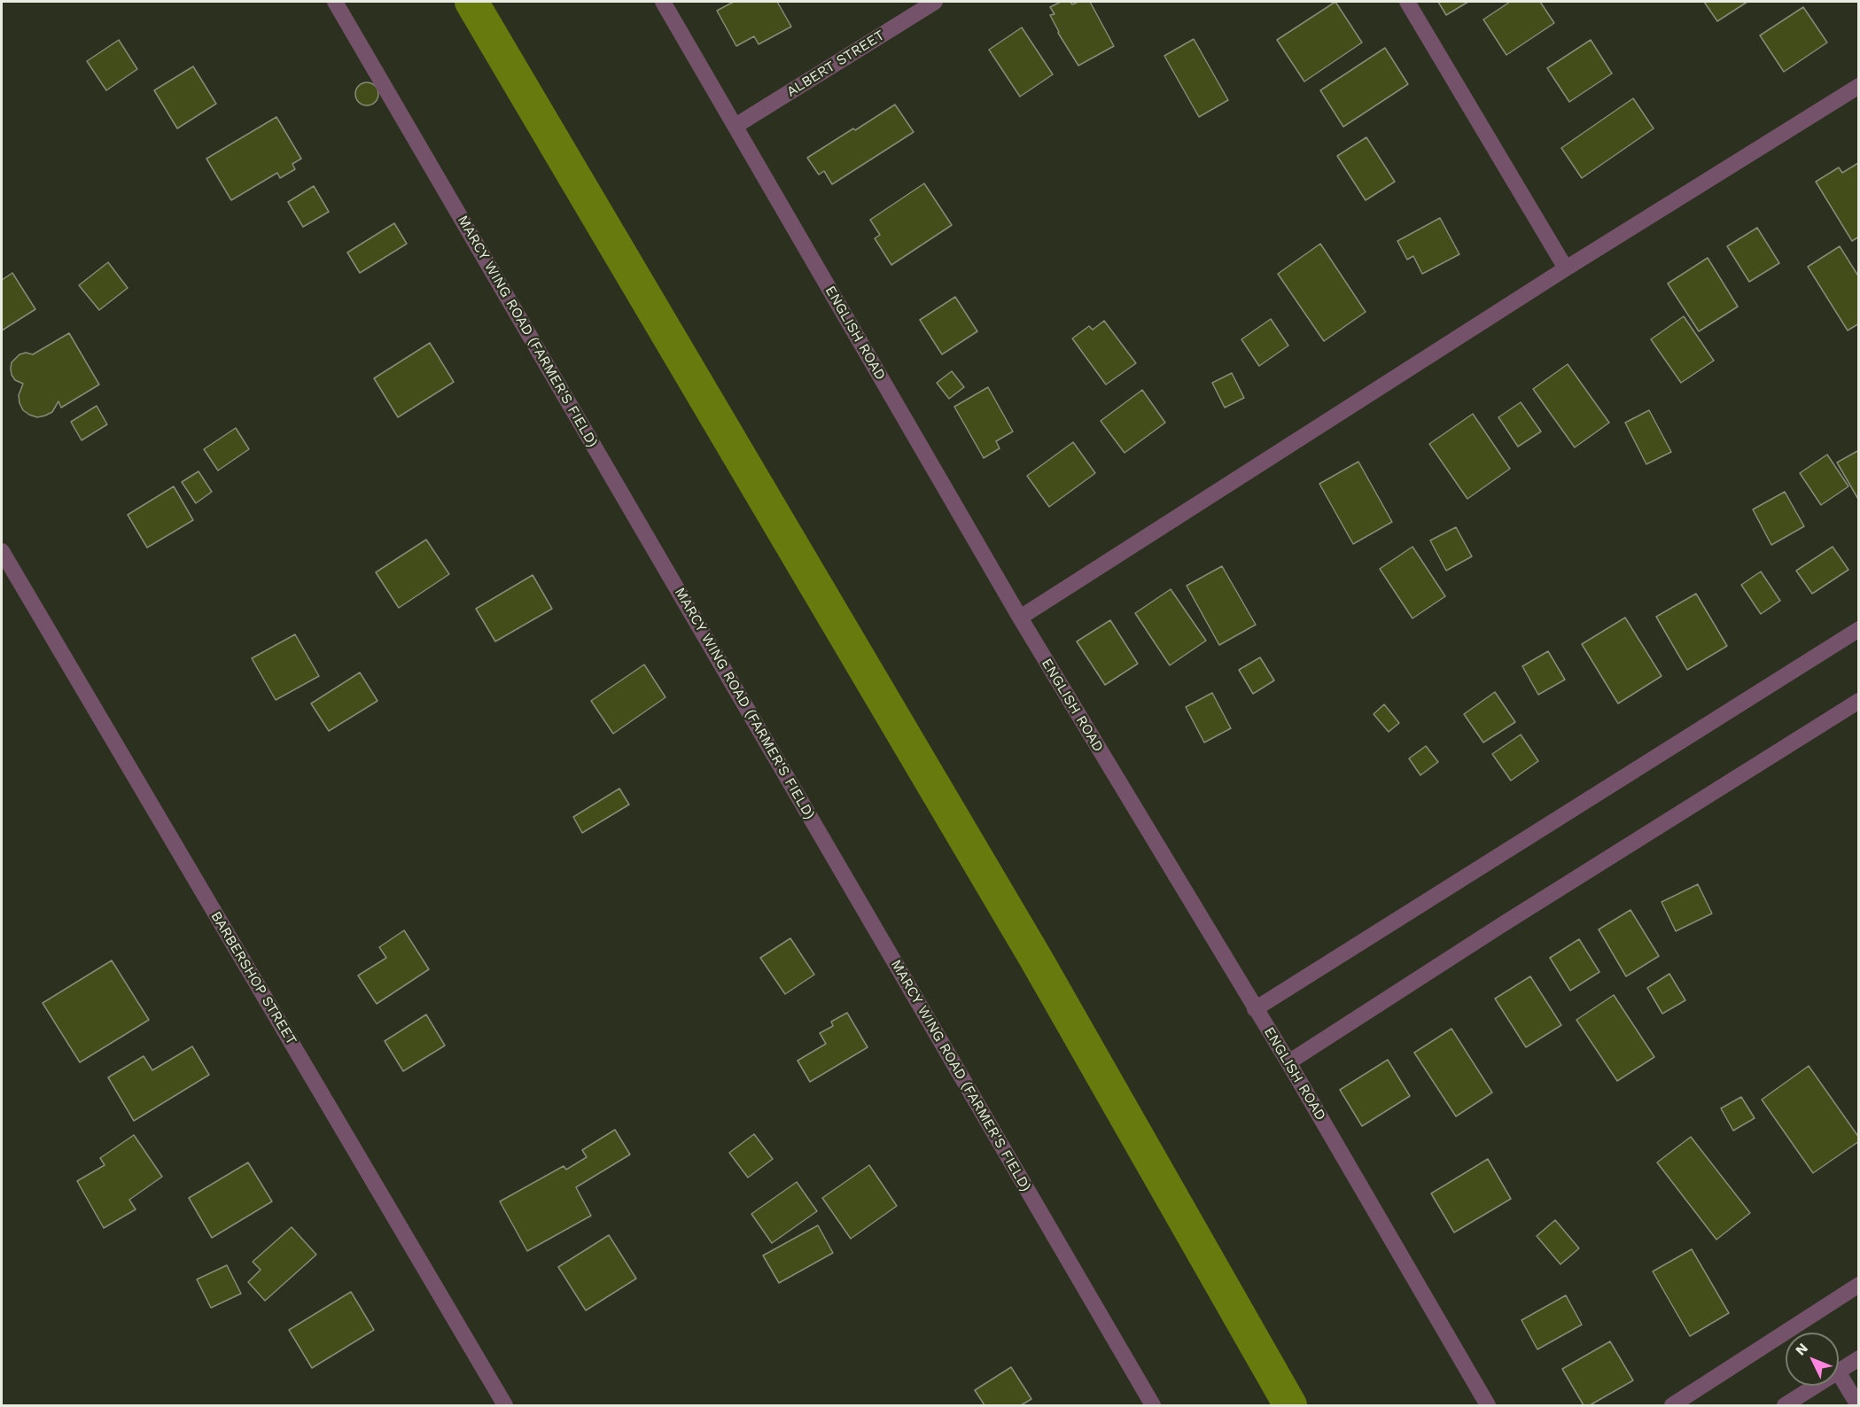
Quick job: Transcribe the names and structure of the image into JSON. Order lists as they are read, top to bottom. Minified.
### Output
{"streets":{"street":["ALBERT STREET","MARCY WING ROAD (FARMER'S FIELD)","ENGLISH ROAD","BARBERSHOP STREET"]},"crossings":[["ALBERT STREET","ENGLISH ROAD"]],"north":"top left"}
